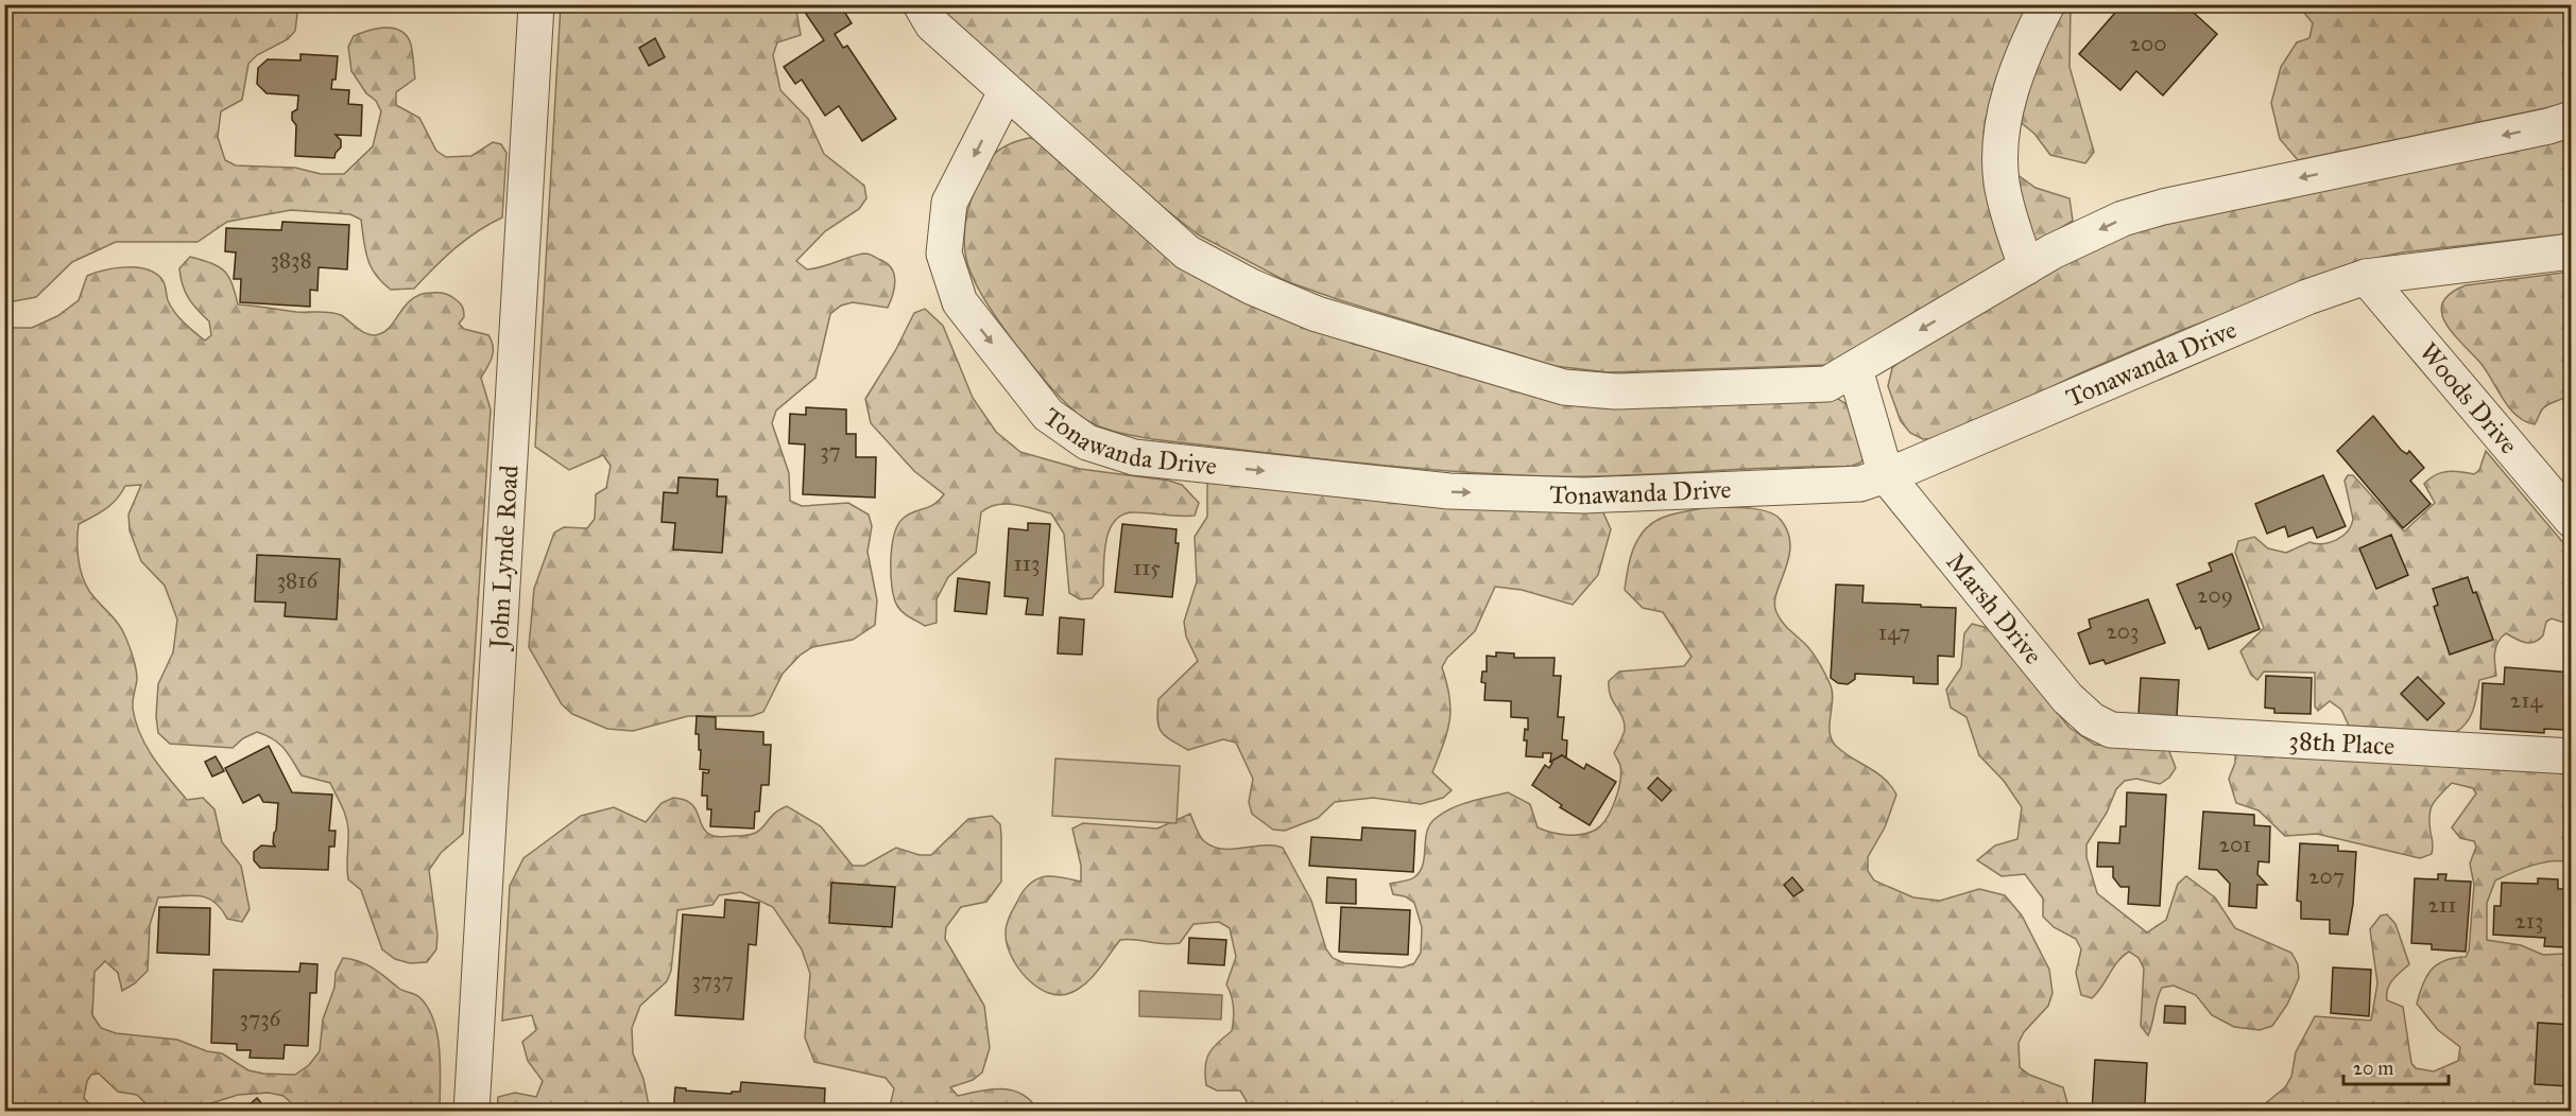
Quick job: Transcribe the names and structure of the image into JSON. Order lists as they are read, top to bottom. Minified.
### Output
{"streets":{"street":["Tonawanda Drive","Woods Drive","John Lynde Road","Marsh Drive","38th Place"]},"crossings":[["Tonawanda Drive","Woods Drive"],["Tonawanda Drive","Marsh Drive"],["Marsh Drive","38th Place"]],"house_numbers":["200","3838","37","113","115","3816","209","203","147","214","201","207","211","213","3737","3736"],"scale_bar":"20 m"}
